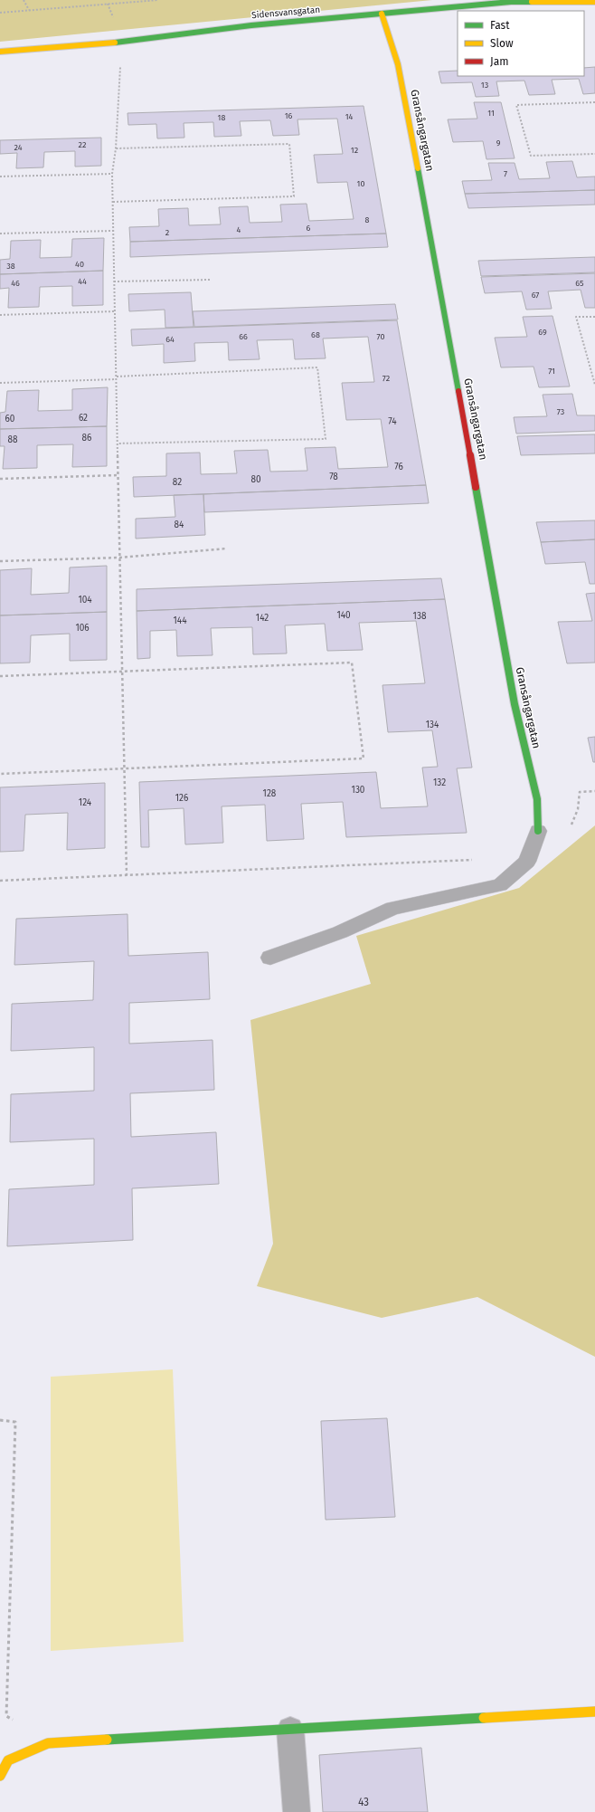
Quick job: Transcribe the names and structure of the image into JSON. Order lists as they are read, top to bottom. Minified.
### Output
{"streets":{"street":["Sidensvansgatan","Gransångargatan"]},"crossings":[["Sidensvansgatan","Gransångargatan"]],"house_numbers":["13","11","16","14","18","9","22","24","12","7","10","8","6","4","2","40","38","44","46","65","67","69","68","66","70","64","71","72","73","62","60","74","86","88","76","78","80","82","84","104","140","138","142","144","106","134","132","130","128","126","124","43"],"legend":["Fast","Slow","Jam"]}
